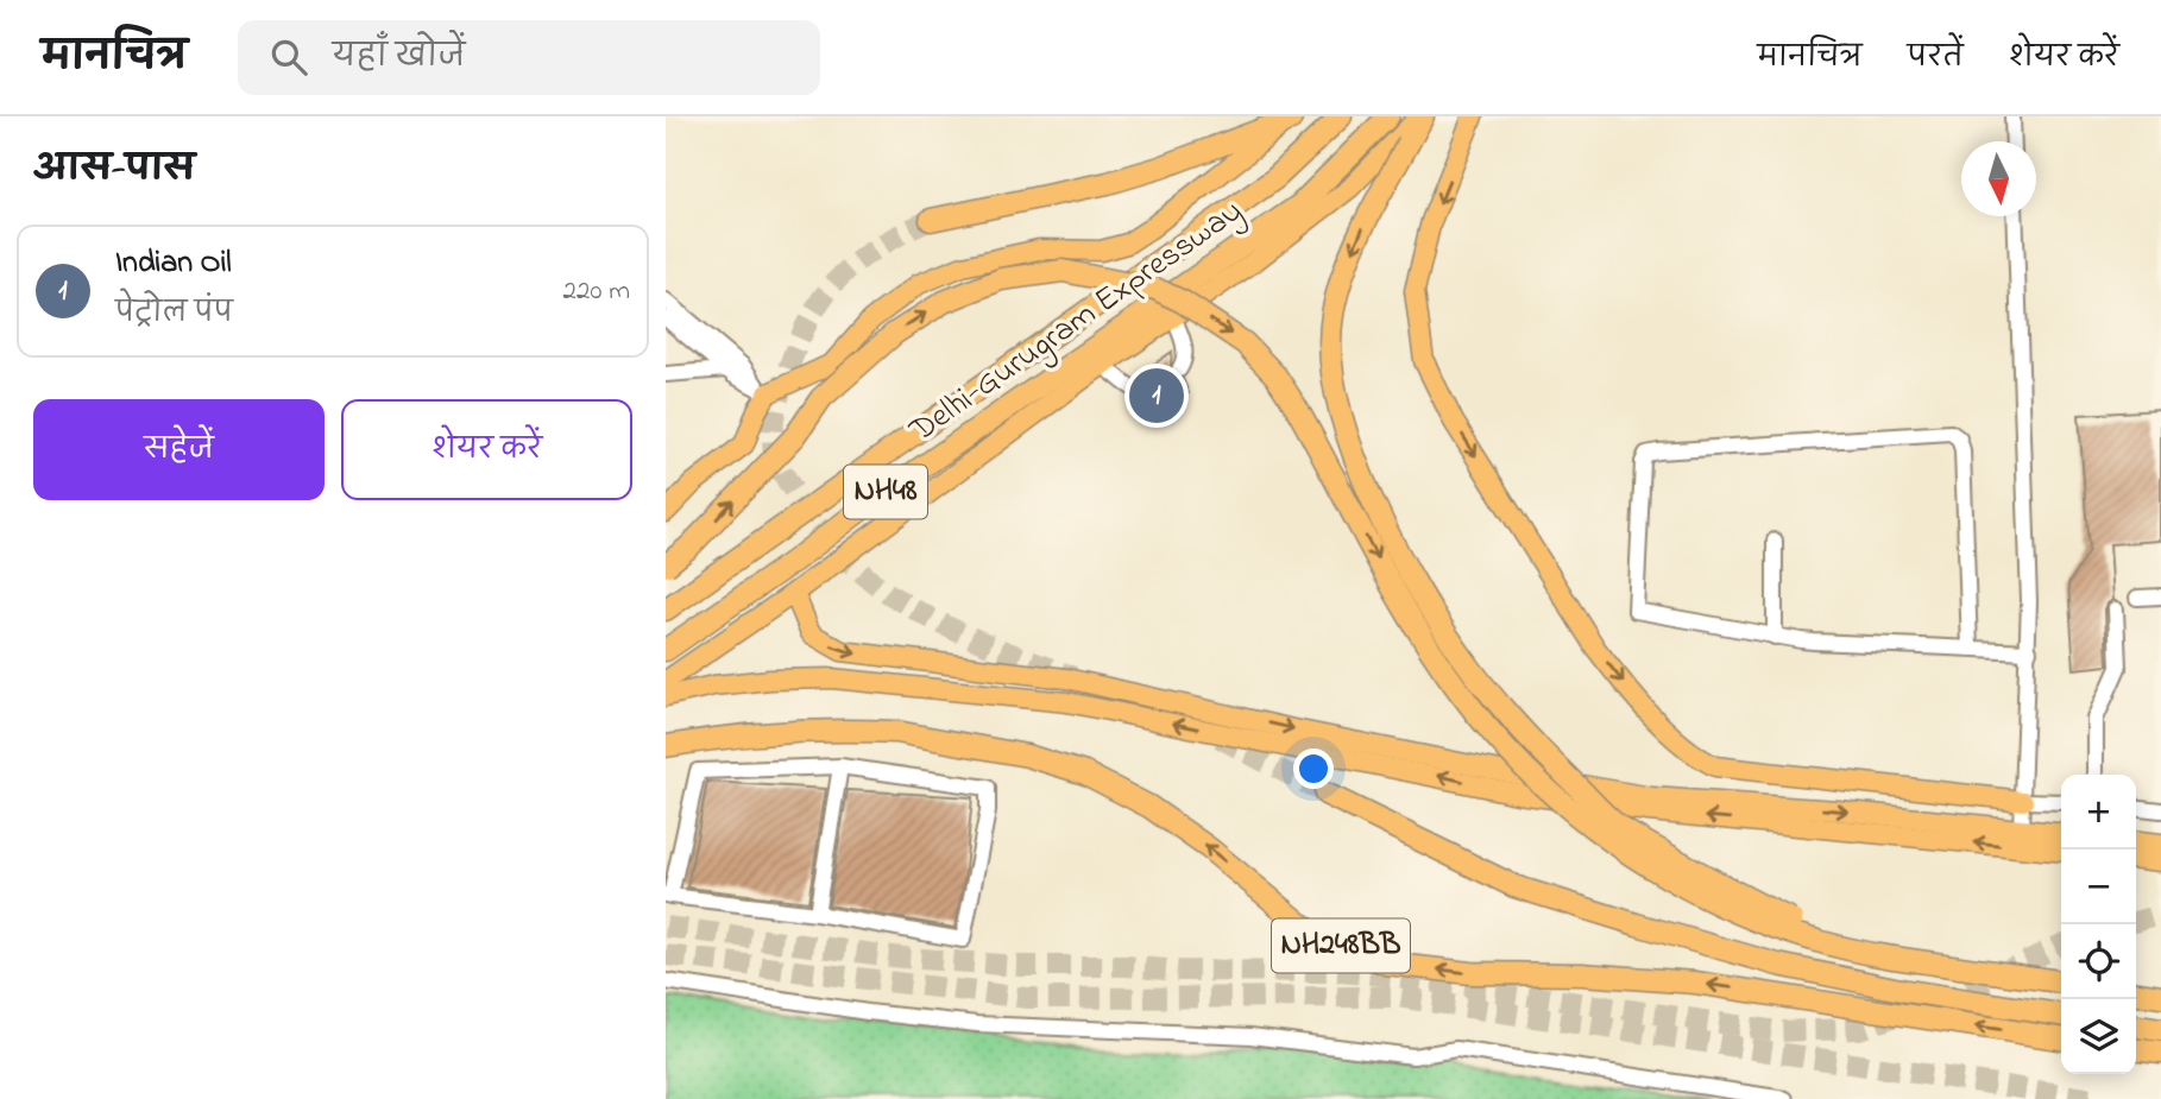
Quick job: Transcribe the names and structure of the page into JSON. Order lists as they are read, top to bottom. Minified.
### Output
{"streets":{"highway":["Delhi-Gurugram Expressway","NH48","NH248BB"]},"north":"bottom","page":{"header":"मानचित्र","search":"यहाँ खोजें","nav":["मानचित्र","परतें","शेयर करें"],"heading":"आस-पास","list":[{"mark":"1","name":"Indian Oil","note":"पेट्रोल पंप","value":"220 m"}],"pins":"1","buttons":["सहेजें","शेयर करें"],"map_buttons":["+","−"]}}
